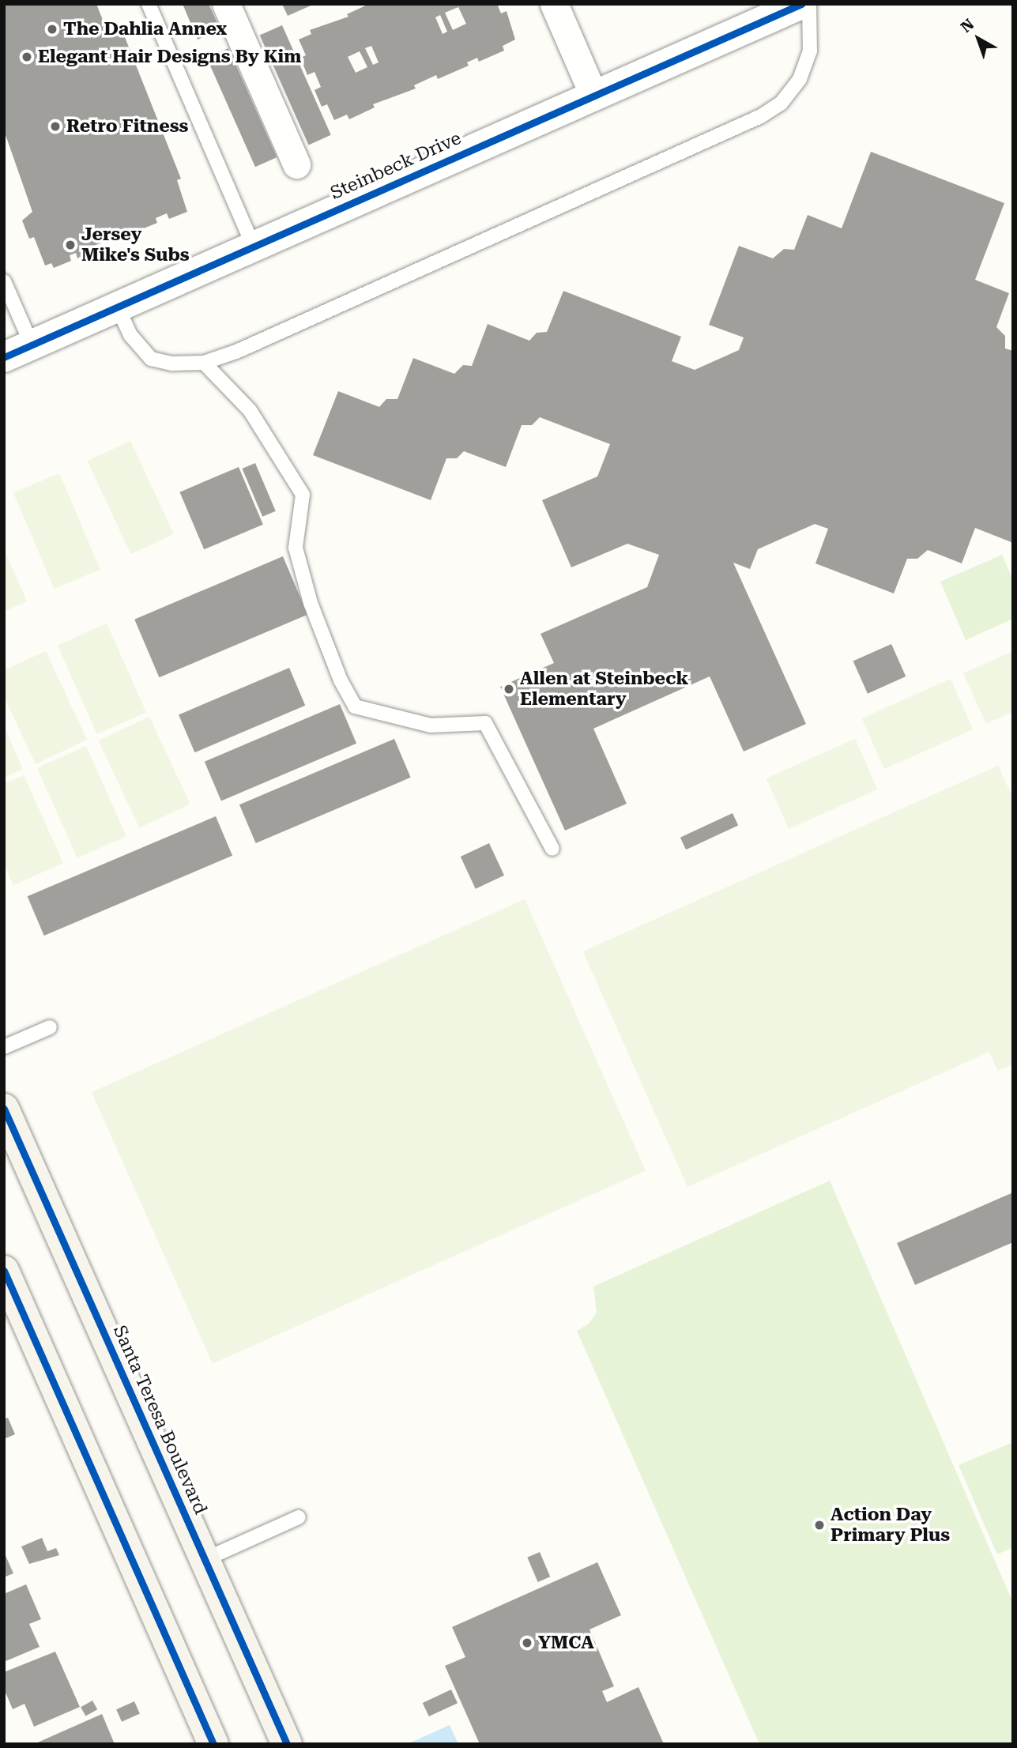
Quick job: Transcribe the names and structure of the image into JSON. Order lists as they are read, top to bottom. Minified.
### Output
{"streets":{"main road":["Santa Teresa Boulevard"],"street":["Steinbeck Drive"]},"places":["The Dahlia Annex","Elegant Hair Designs By Kim","Retro Fitness","Jersey Mike's Subs","Allen at Steinbeck Elementary","Action Day Primary Plus","YMCA"],"north":"top left"}
